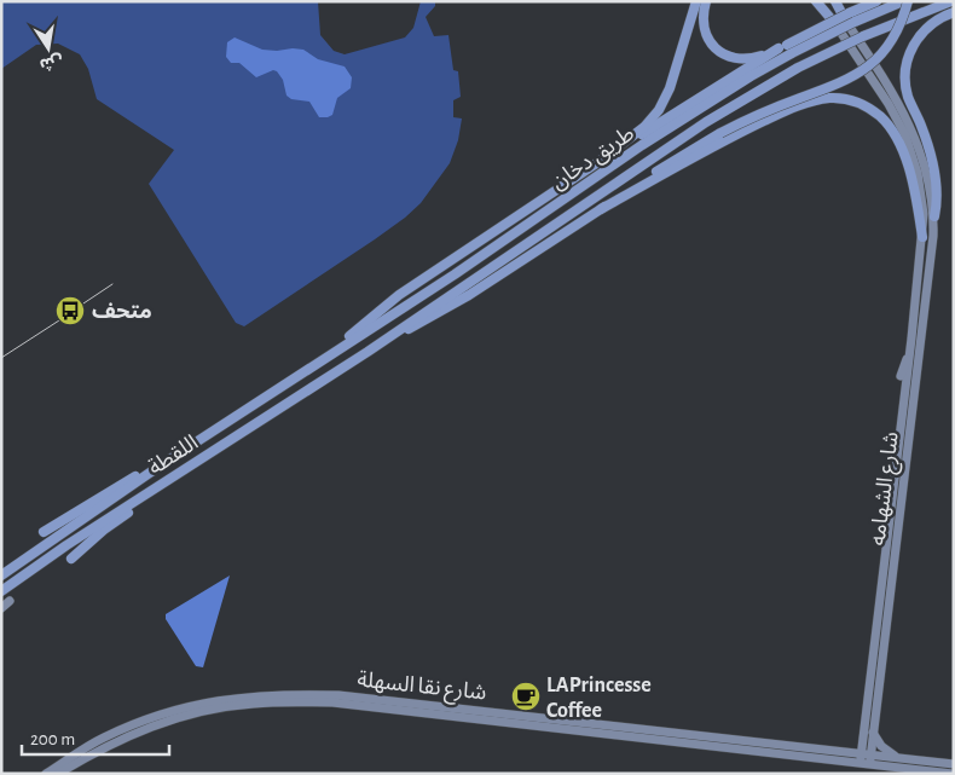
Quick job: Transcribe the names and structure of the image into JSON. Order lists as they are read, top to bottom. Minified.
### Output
{"streets":{"main road":["طريق دخان","اللقطة","شارع الشهامه","شارع نقا السهلة"]},"crossings":[["طريق دخان","اللقطة"],["طريق دخان","شارع الشهامه"],["شارع الشهامه","شارع نقا السهلة"]],"places":{"bus stop":["متحف"],"cafe":["LAPrincesse Coffee"]},"scale_bar":"200 m","north":"bottom"}
